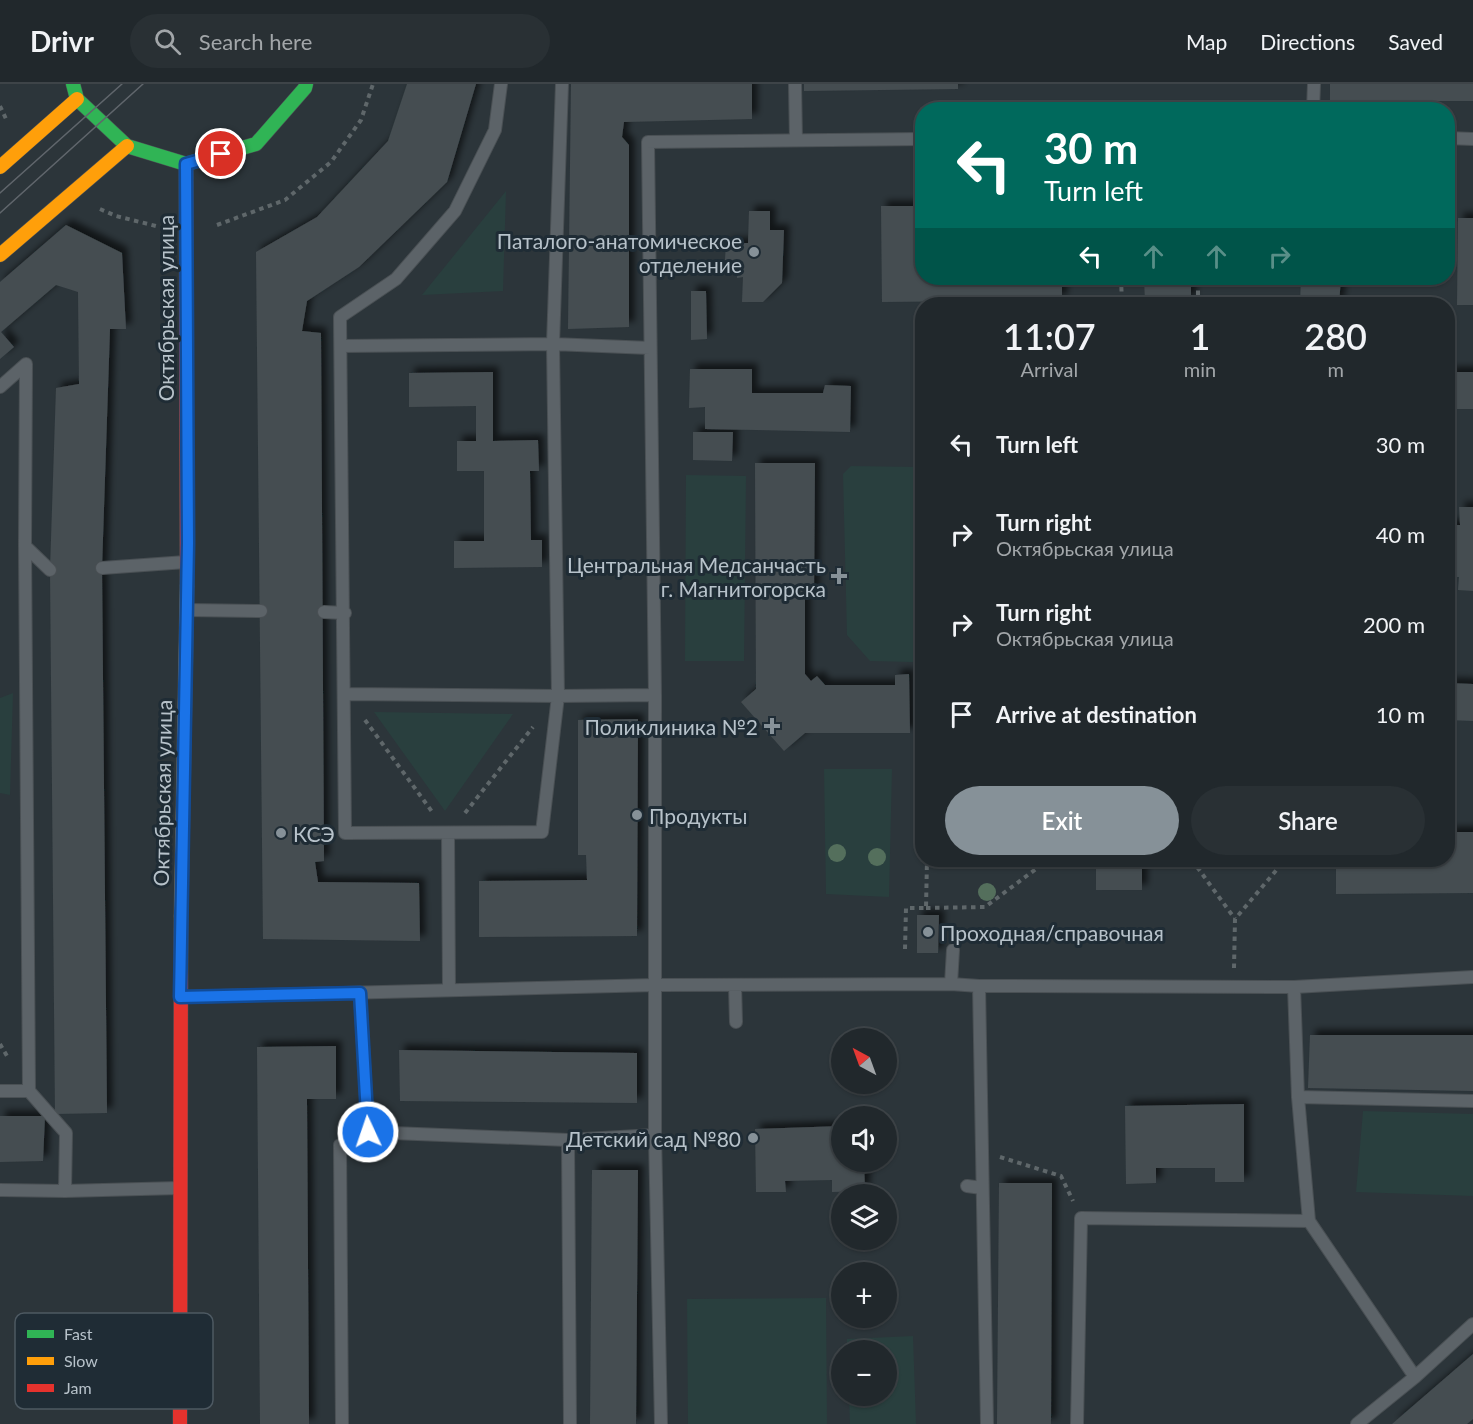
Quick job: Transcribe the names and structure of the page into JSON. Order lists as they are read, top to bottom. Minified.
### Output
{"streets":{"main road":["Октябрьская улица"]},"places":{"other":["Паталого-анатомическое отделение","Продукты","КСЭ","Проходная/справочная","Детский сад №80"],"health":["Центральная Медсанчасть г. Магнитогорска","Поликлиника №2"]},"legend":["Fast","Slow","Jam"],"north":"top left","page":{"header":"Drivr","search":"Search here","nav":["Map","Directions","Saved"],"turn":["30 m","Turn left"],"eta":["11:07","Arrival","1","min","280","m"],"list":[{"name":"Turn left","value":"30 m"},{"name":"Turn right","note":"Октябрьская улица","value":"40 m"},{"name":"Turn right","note":"Октябрьская улица","value":"200 m"},{"name":"Arrive at destination","value":"10 m"}],"buttons":["Exit","Share"],"map_buttons":["+","−"]}}
